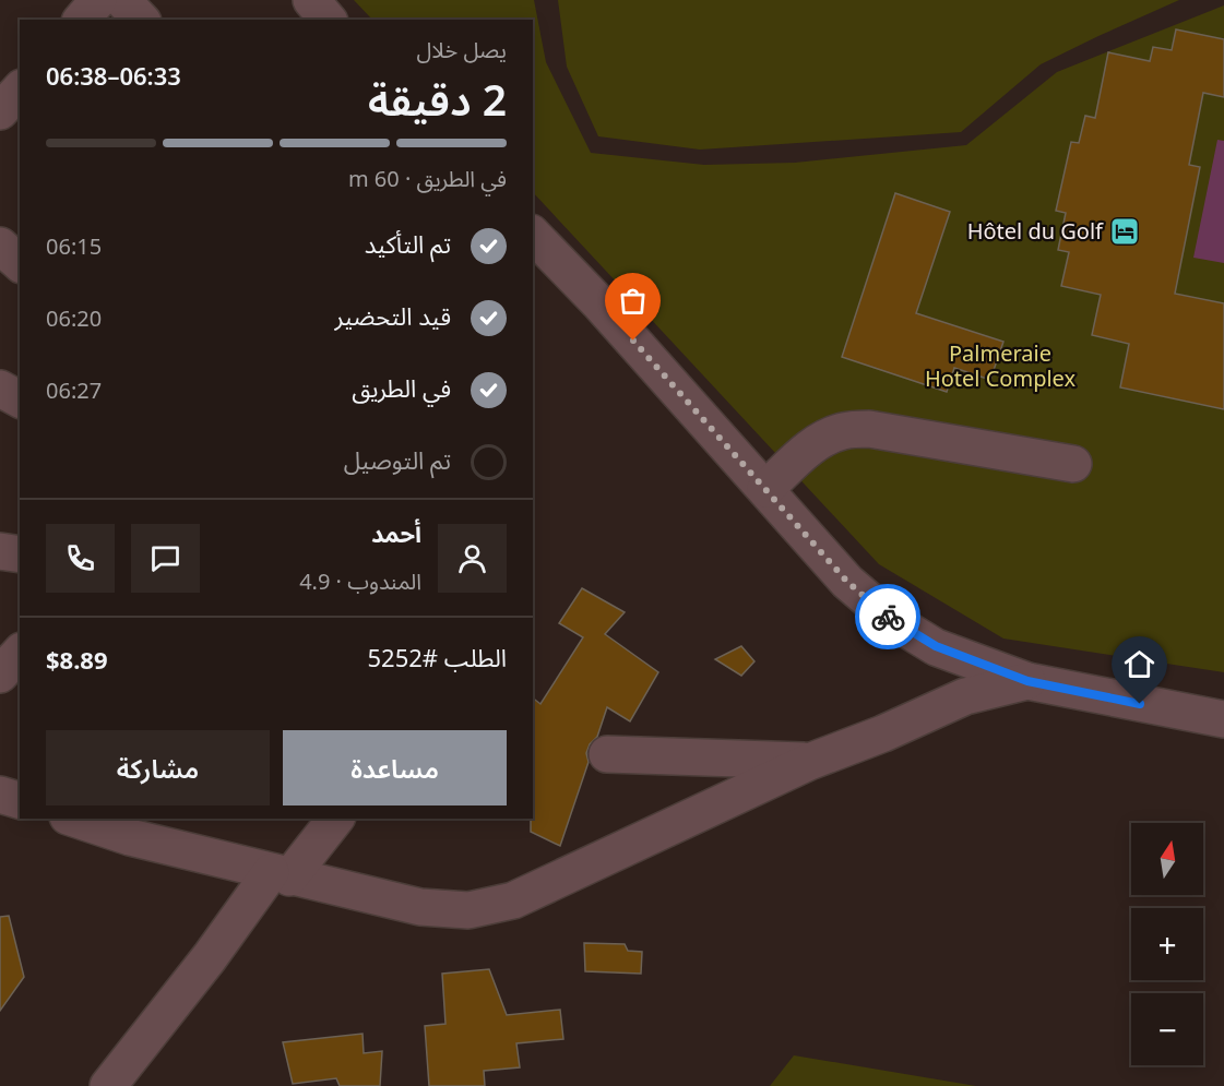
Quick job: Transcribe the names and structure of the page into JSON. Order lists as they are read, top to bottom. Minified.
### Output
{"parks":["Palmeraie Hotel Complex"],"places":{"hotel":["Hôtel du Golf"]},"north":"top","page":{"heading":["2 دقيقة","يصل خلال","06:33–06:38"],"panel":["أحمد","المندوب · 4.9","الطلب #5252","$8.89"],"bar":"في الطريق · 60 m","list":[["تم التأكيد","06:15"],["قيد التحضير","06:20"],["في الطريق","06:27"],"تم التوصيل"],"buttons":["مساعدة","مشاركة"],"map_buttons":["+","−"]}}
